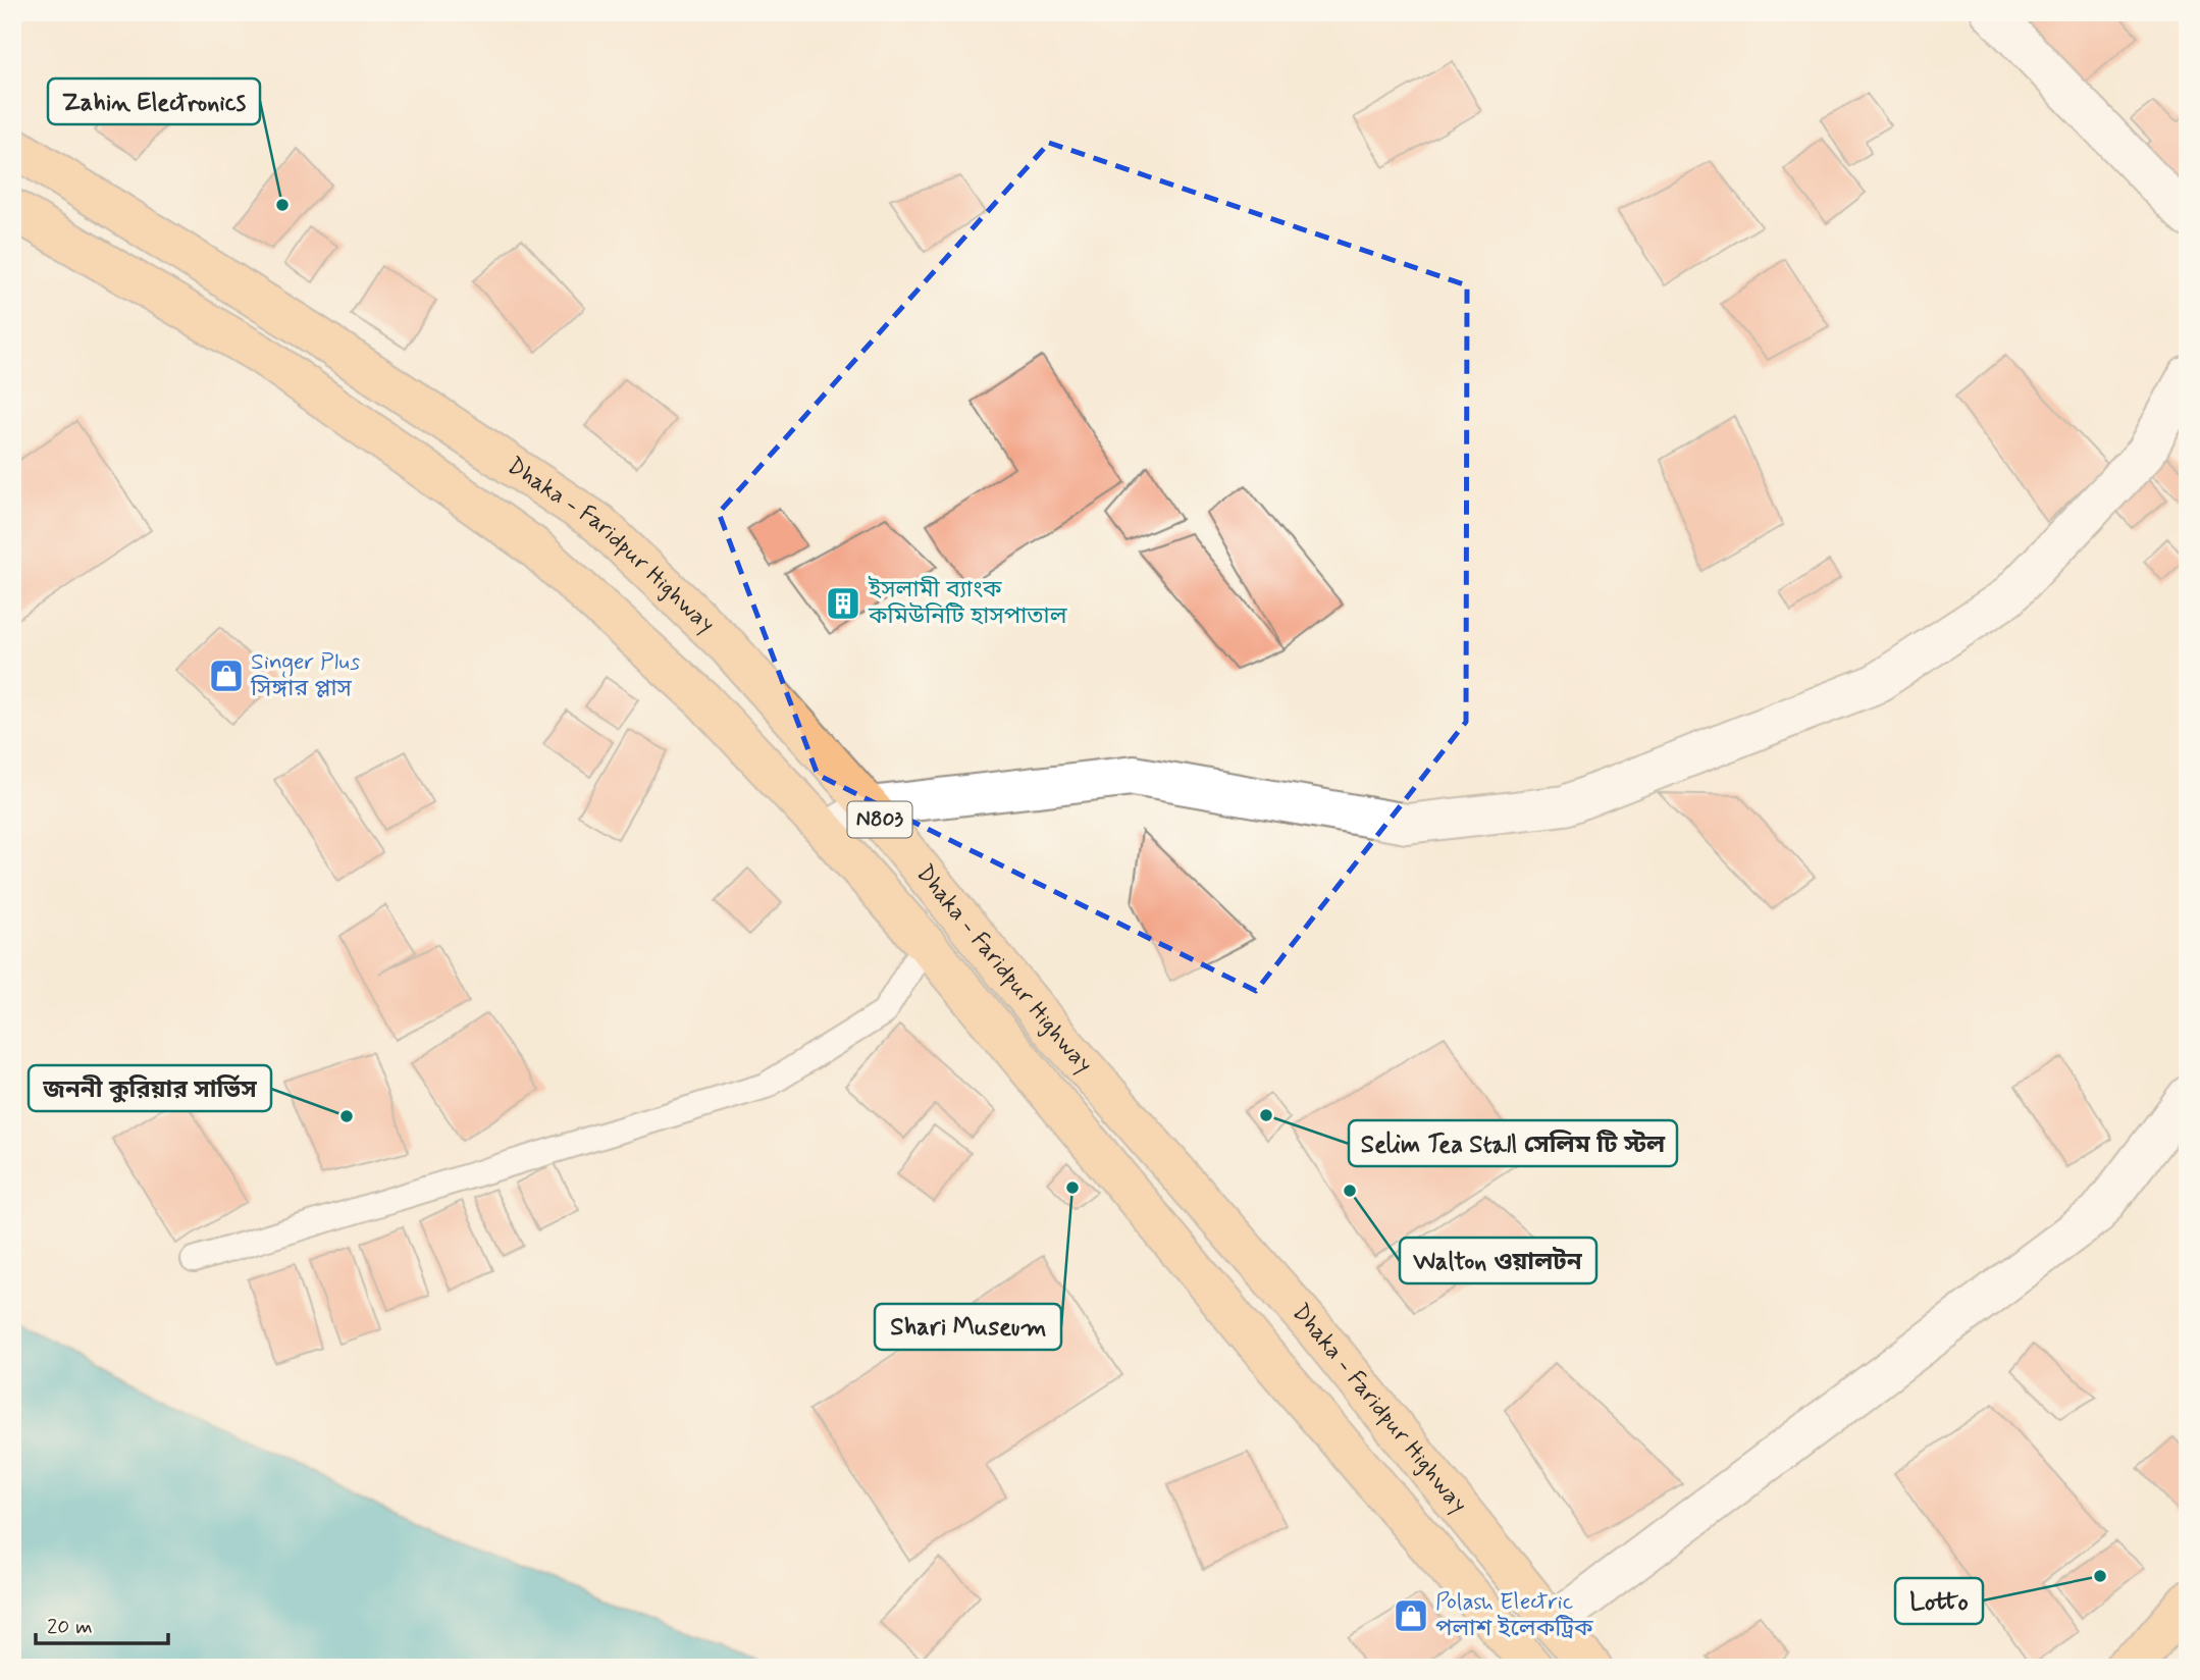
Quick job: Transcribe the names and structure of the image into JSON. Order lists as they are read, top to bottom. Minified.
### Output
{"streets":{"highway":["Dhaka - Faridpur Highway","N803"]},"places":{"other":["Zahin Electronics","Selim Tea Stall সেলিম টি স্টল","জননী কুরিয়ার সার্ভিস","Shari Museum","Walton ওয়ালটন","Lotto"],"building":["ইসলামী ব্যাংক কমিউনিটি হাসপাতাল"],"shop":["Singer Plus সিঙ্গার প্লাস","Polash Electric পলাশ ইলেকট্রিক"]},"scale_bar":"20 m"}
